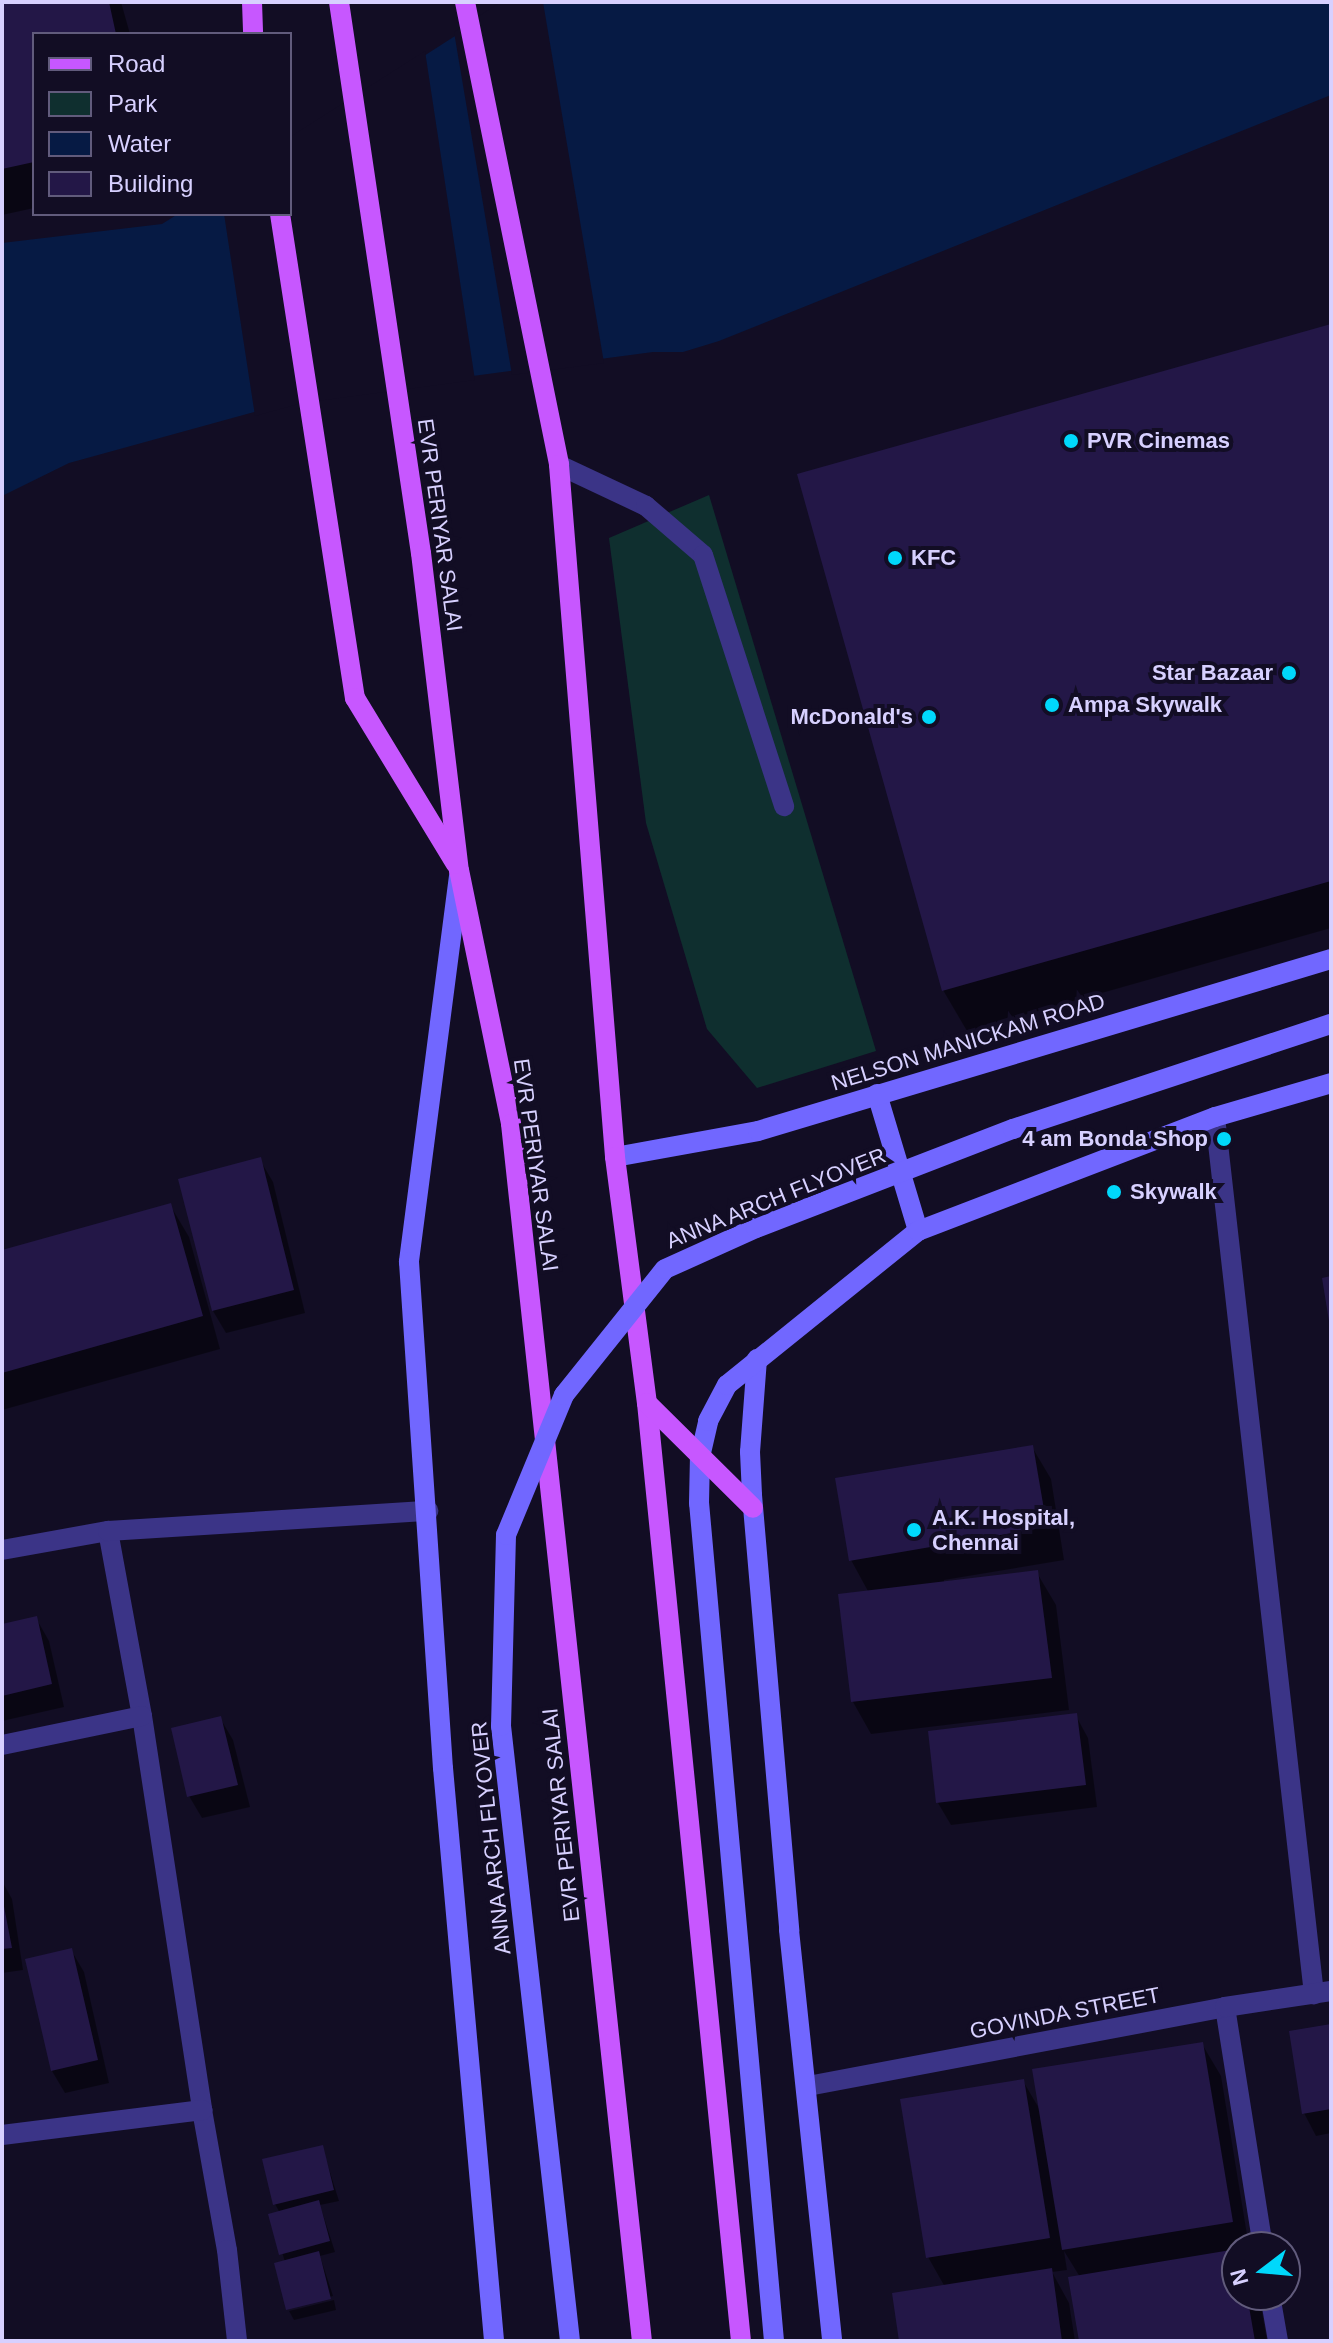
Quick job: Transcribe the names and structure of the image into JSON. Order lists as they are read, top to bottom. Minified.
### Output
{"streets":{"main road":["EVR PERIYAR SALAI","NELSON MANICKAM ROAD","ANNA ARCH FLYOVER"],"street":["GOVINDA STREET"]},"places":["PVR Cinemas","KFC","Star Bazaar","Ampa Skywalk","McDonald's","4 am Bonda Shop","Skywalk","A.K. Hospital, Chennai"],"legend":["Road","Park","Water","Building"],"north":"left"}
